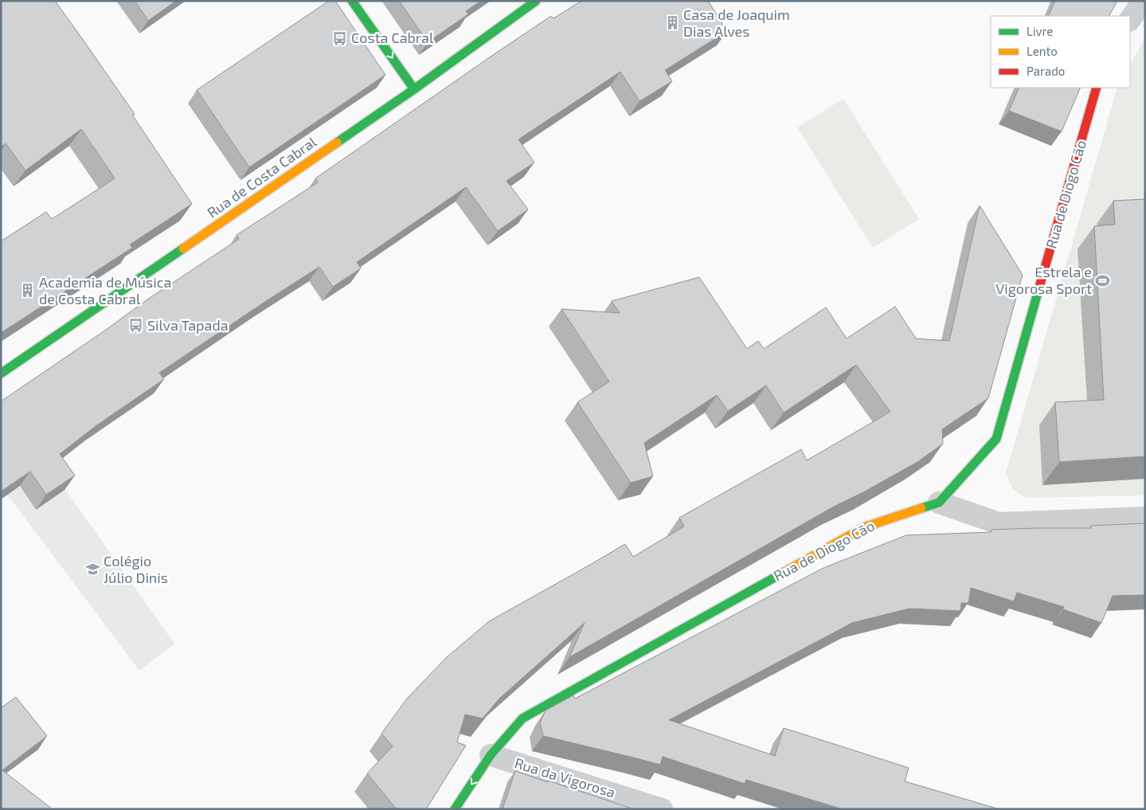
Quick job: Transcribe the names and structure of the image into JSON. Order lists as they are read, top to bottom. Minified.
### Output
{"streets":{"street":["Rua de Costa Cabral","Rua de Diogo Cão","Rua da Vigorosa"]},"crossings":[["Rua de Diogo Cão","Rua da Vigorosa"]],"places":{"building":["Casa de Joaquim Dias Alves","Academia de Música de Costa Cabral"],"bus stop":["Costa Cabral","Silva Tapada"],"sports":["Estrela e Vigorosa Sport"],"school or university":["Colégio Júlio Dinis"]},"legend":["Livre","Lento","Parado"]}
